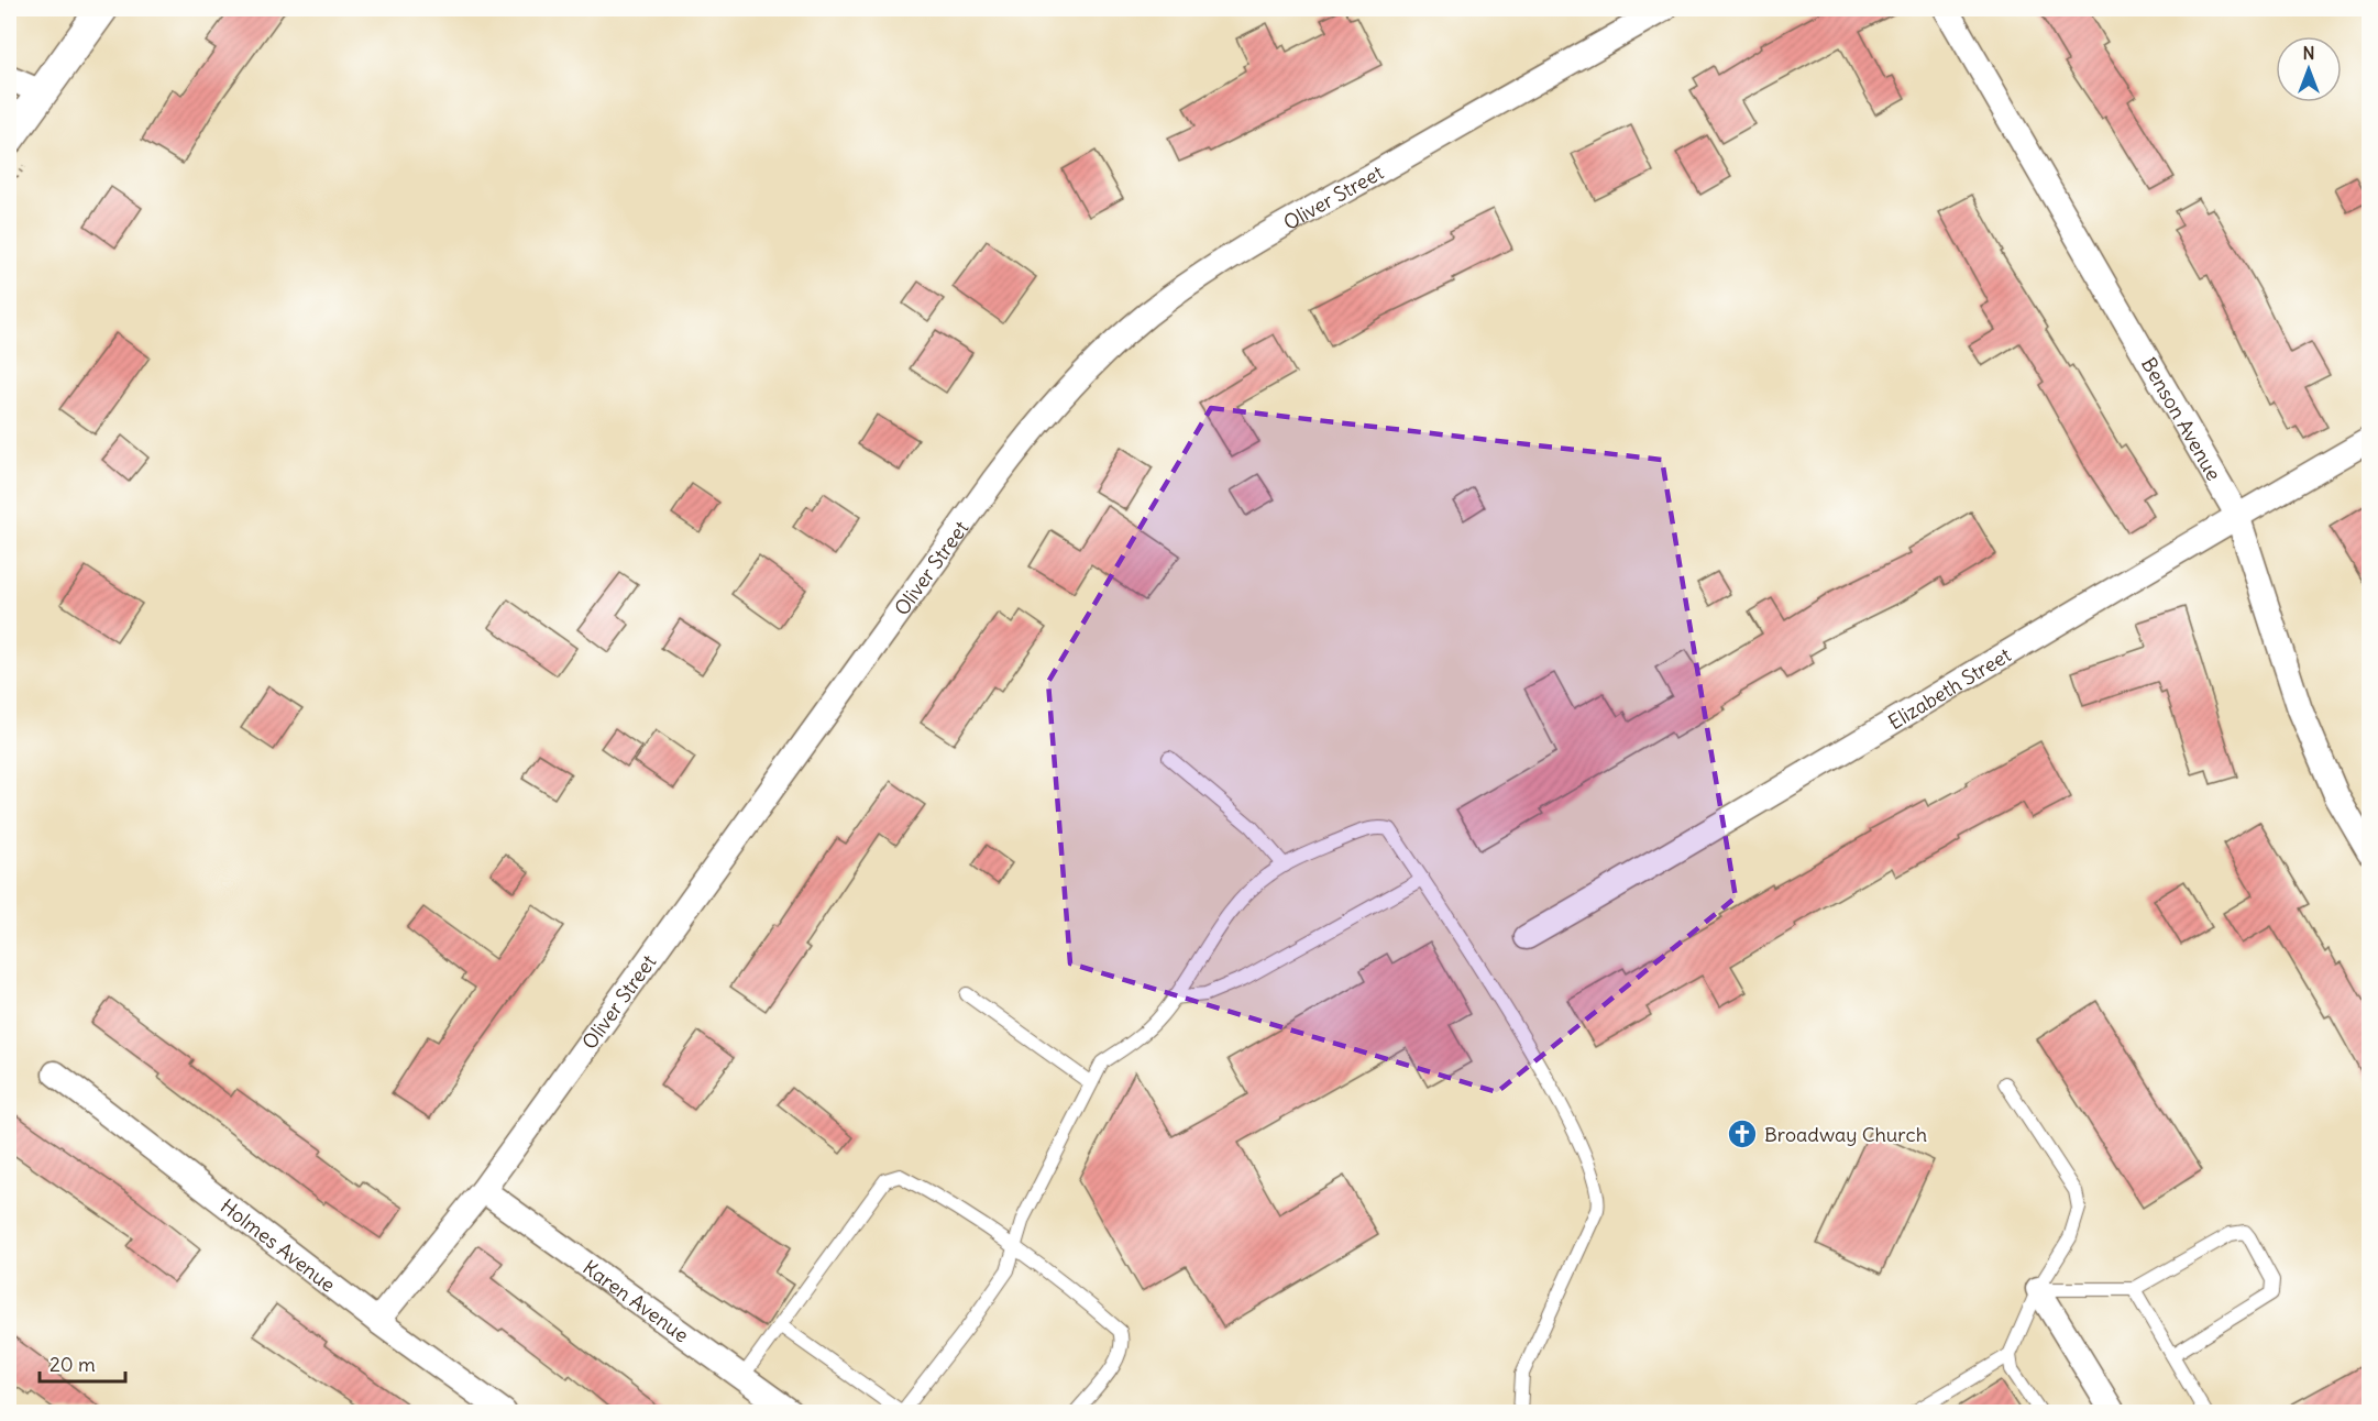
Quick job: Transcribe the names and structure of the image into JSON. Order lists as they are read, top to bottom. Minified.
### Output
{"streets":{"street":["Oliver Street","Benson Avenue","Elizabeth Street","Holmes Avenue","Karen Avenue"]},"crossings":[["Oliver Street","Holmes Avenue"],["Oliver Street","Karen Avenue"],["Benson Avenue","Elizabeth Street"]],"places":{"church":["Broadway Church"]},"scale_bar":"20 m","north":"top"}
